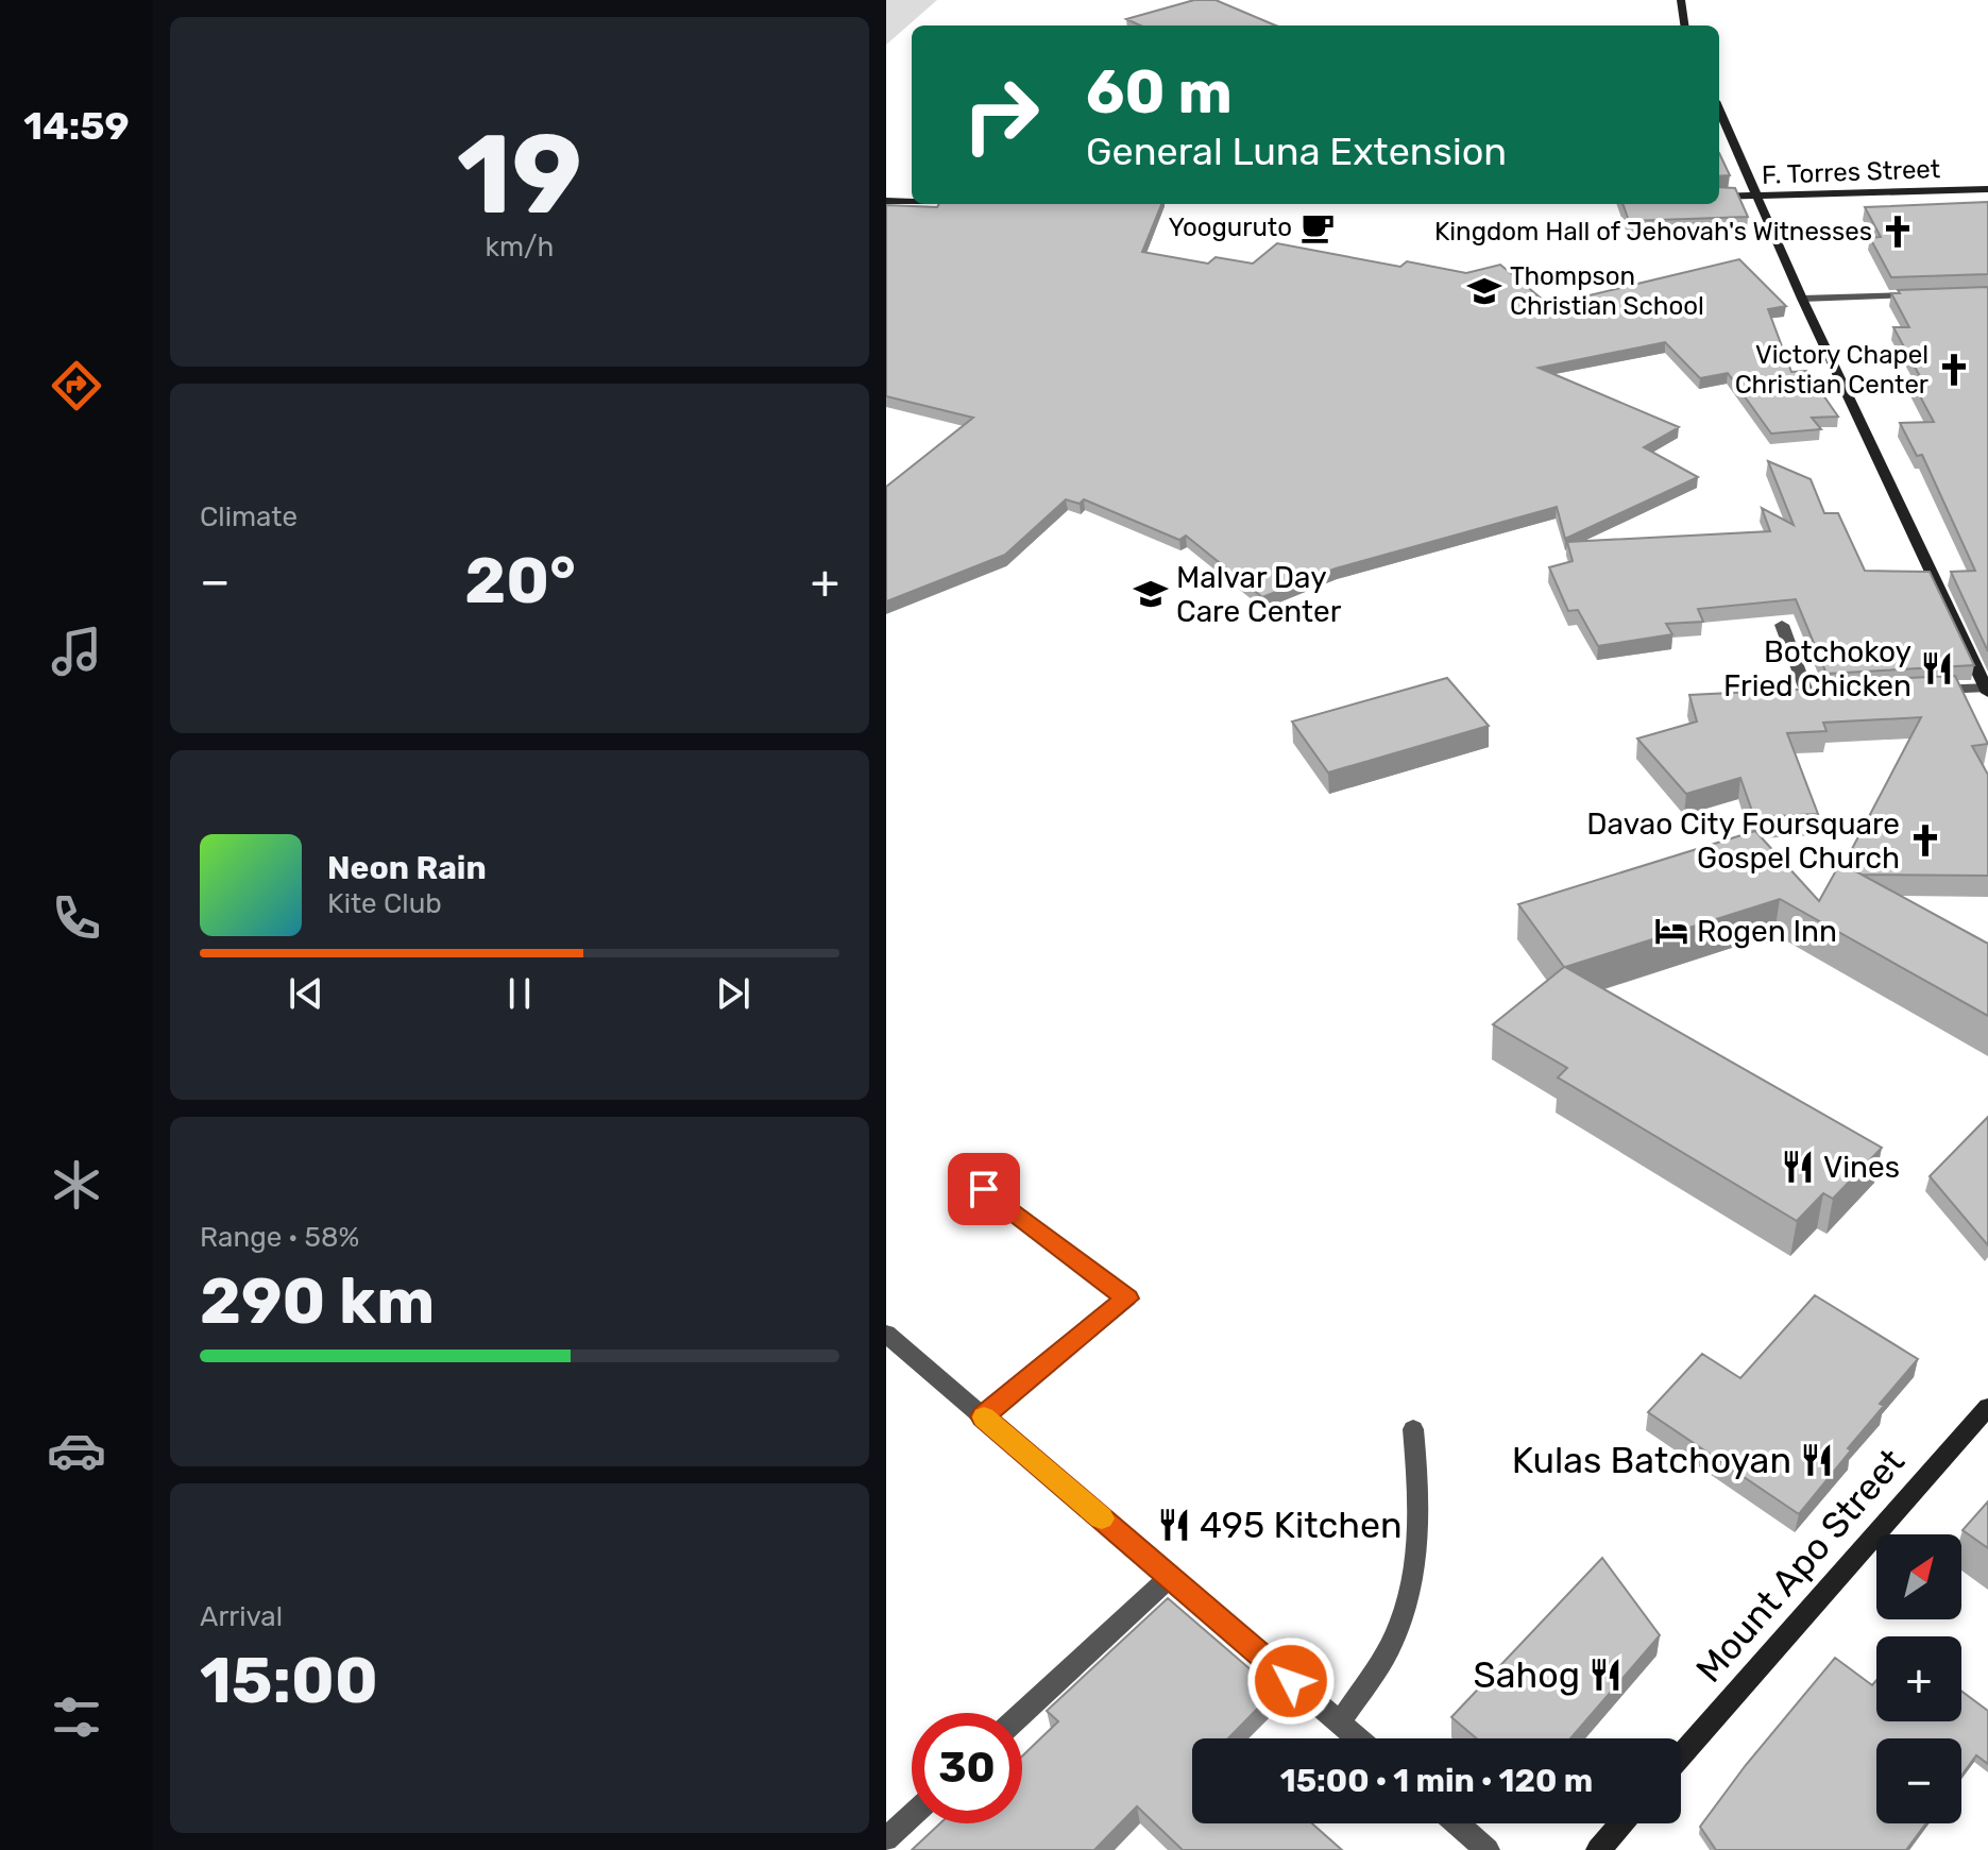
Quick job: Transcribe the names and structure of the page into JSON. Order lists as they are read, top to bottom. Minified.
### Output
{"streets":{"street":["F. Torres Street","Mount Apo Street"]},"places":{"cafe":["Yooguruto"],"church":["Kingdom Hall of Jehovah's Witnesses","Victory Chapel Christian Center","Davao City Foursquare Gospel Church"],"school or university":["Thompson Christian School","Malvar Day Care Center"],"restaurant":["Botchokoy Fried Chicken","Vines","Kulas Batchoyan","495 Kitchen","Sahog"],"hotel":["Rogen Inn"]},"north":"top right","page":{"tabs":"14:59","tile":[["19","km/h"],"Climate",["Range · 58%","290 km"],["Arrival","15:00"]],"turn":["60 m","General Luna Extension"],"heat":["−","20°","+"],"song":["Neon Rain","Kite Club"],"map_buttons":["+","−"],"limit":"30","trip":"15:00 · 1 min · 120 m"}}
